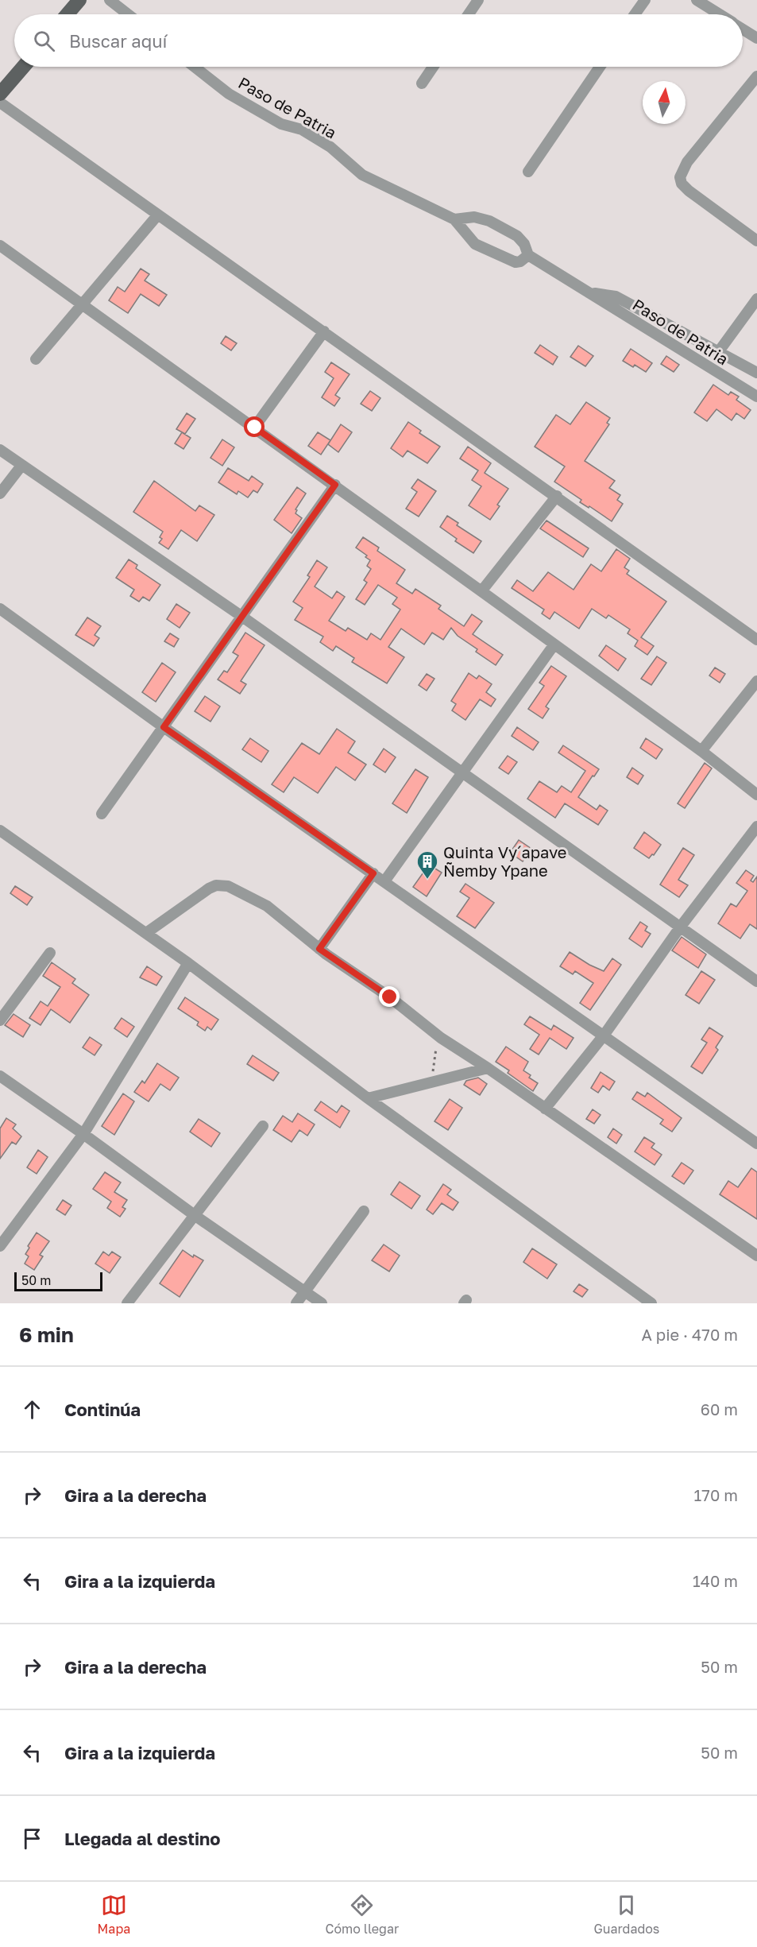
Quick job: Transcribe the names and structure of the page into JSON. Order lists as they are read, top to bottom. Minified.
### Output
{"streets":{"street":["Paso de Patria"]},"places":{"building":["Quinta Vy´apave Ñemby Ypane"]},"scale_bar":"50 m","north":"top","page":{"search":"Buscar aquí","scale":"50 m","heading":["6 min","A pie · 470 m"],"list":[["Continúa","60 m"],["Gira a la derecha","170 m"],["Gira a la izquierda","140 m"],["Gira a la derecha","50 m"],["Gira a la izquierda","50 m"],"Llegada al destino"],"nav":["Mapa","Cómo llegar","Guardados"]}}
